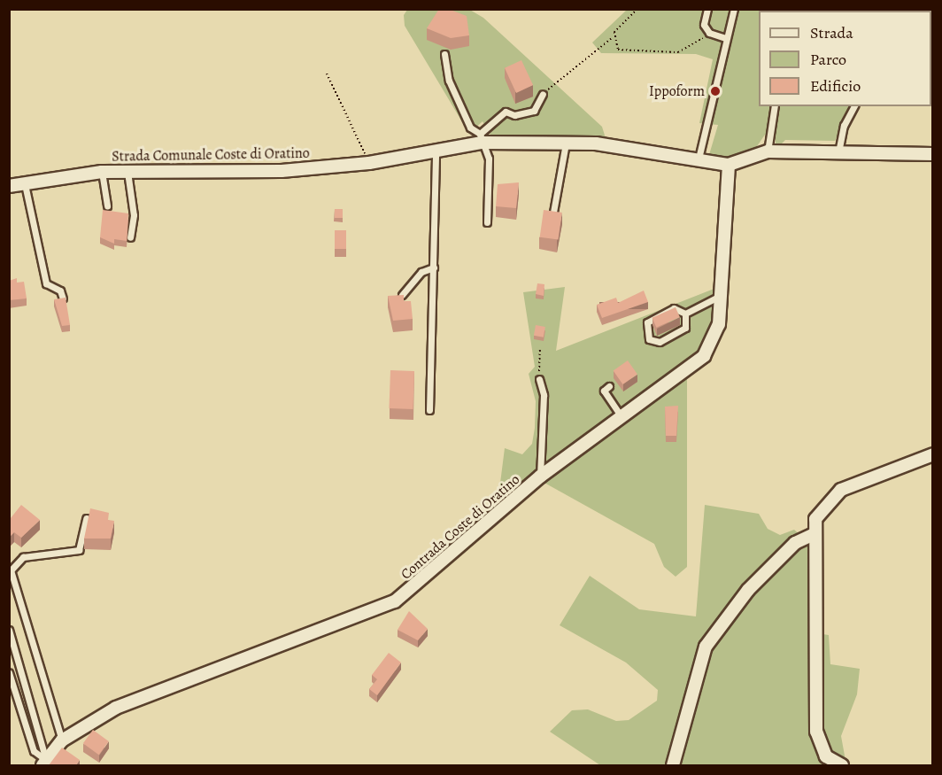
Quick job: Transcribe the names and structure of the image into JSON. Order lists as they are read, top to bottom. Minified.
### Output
{"streets":{"street":["Strada Comunale Coste di Oratino","Contrada Coste di Oratino"]},"crossings":[["Strada Comunale Coste di Oratino","Contrada Coste di Oratino"]],"places":["Ippoform"],"legend":["Strada","Parco","Edificio"]}
